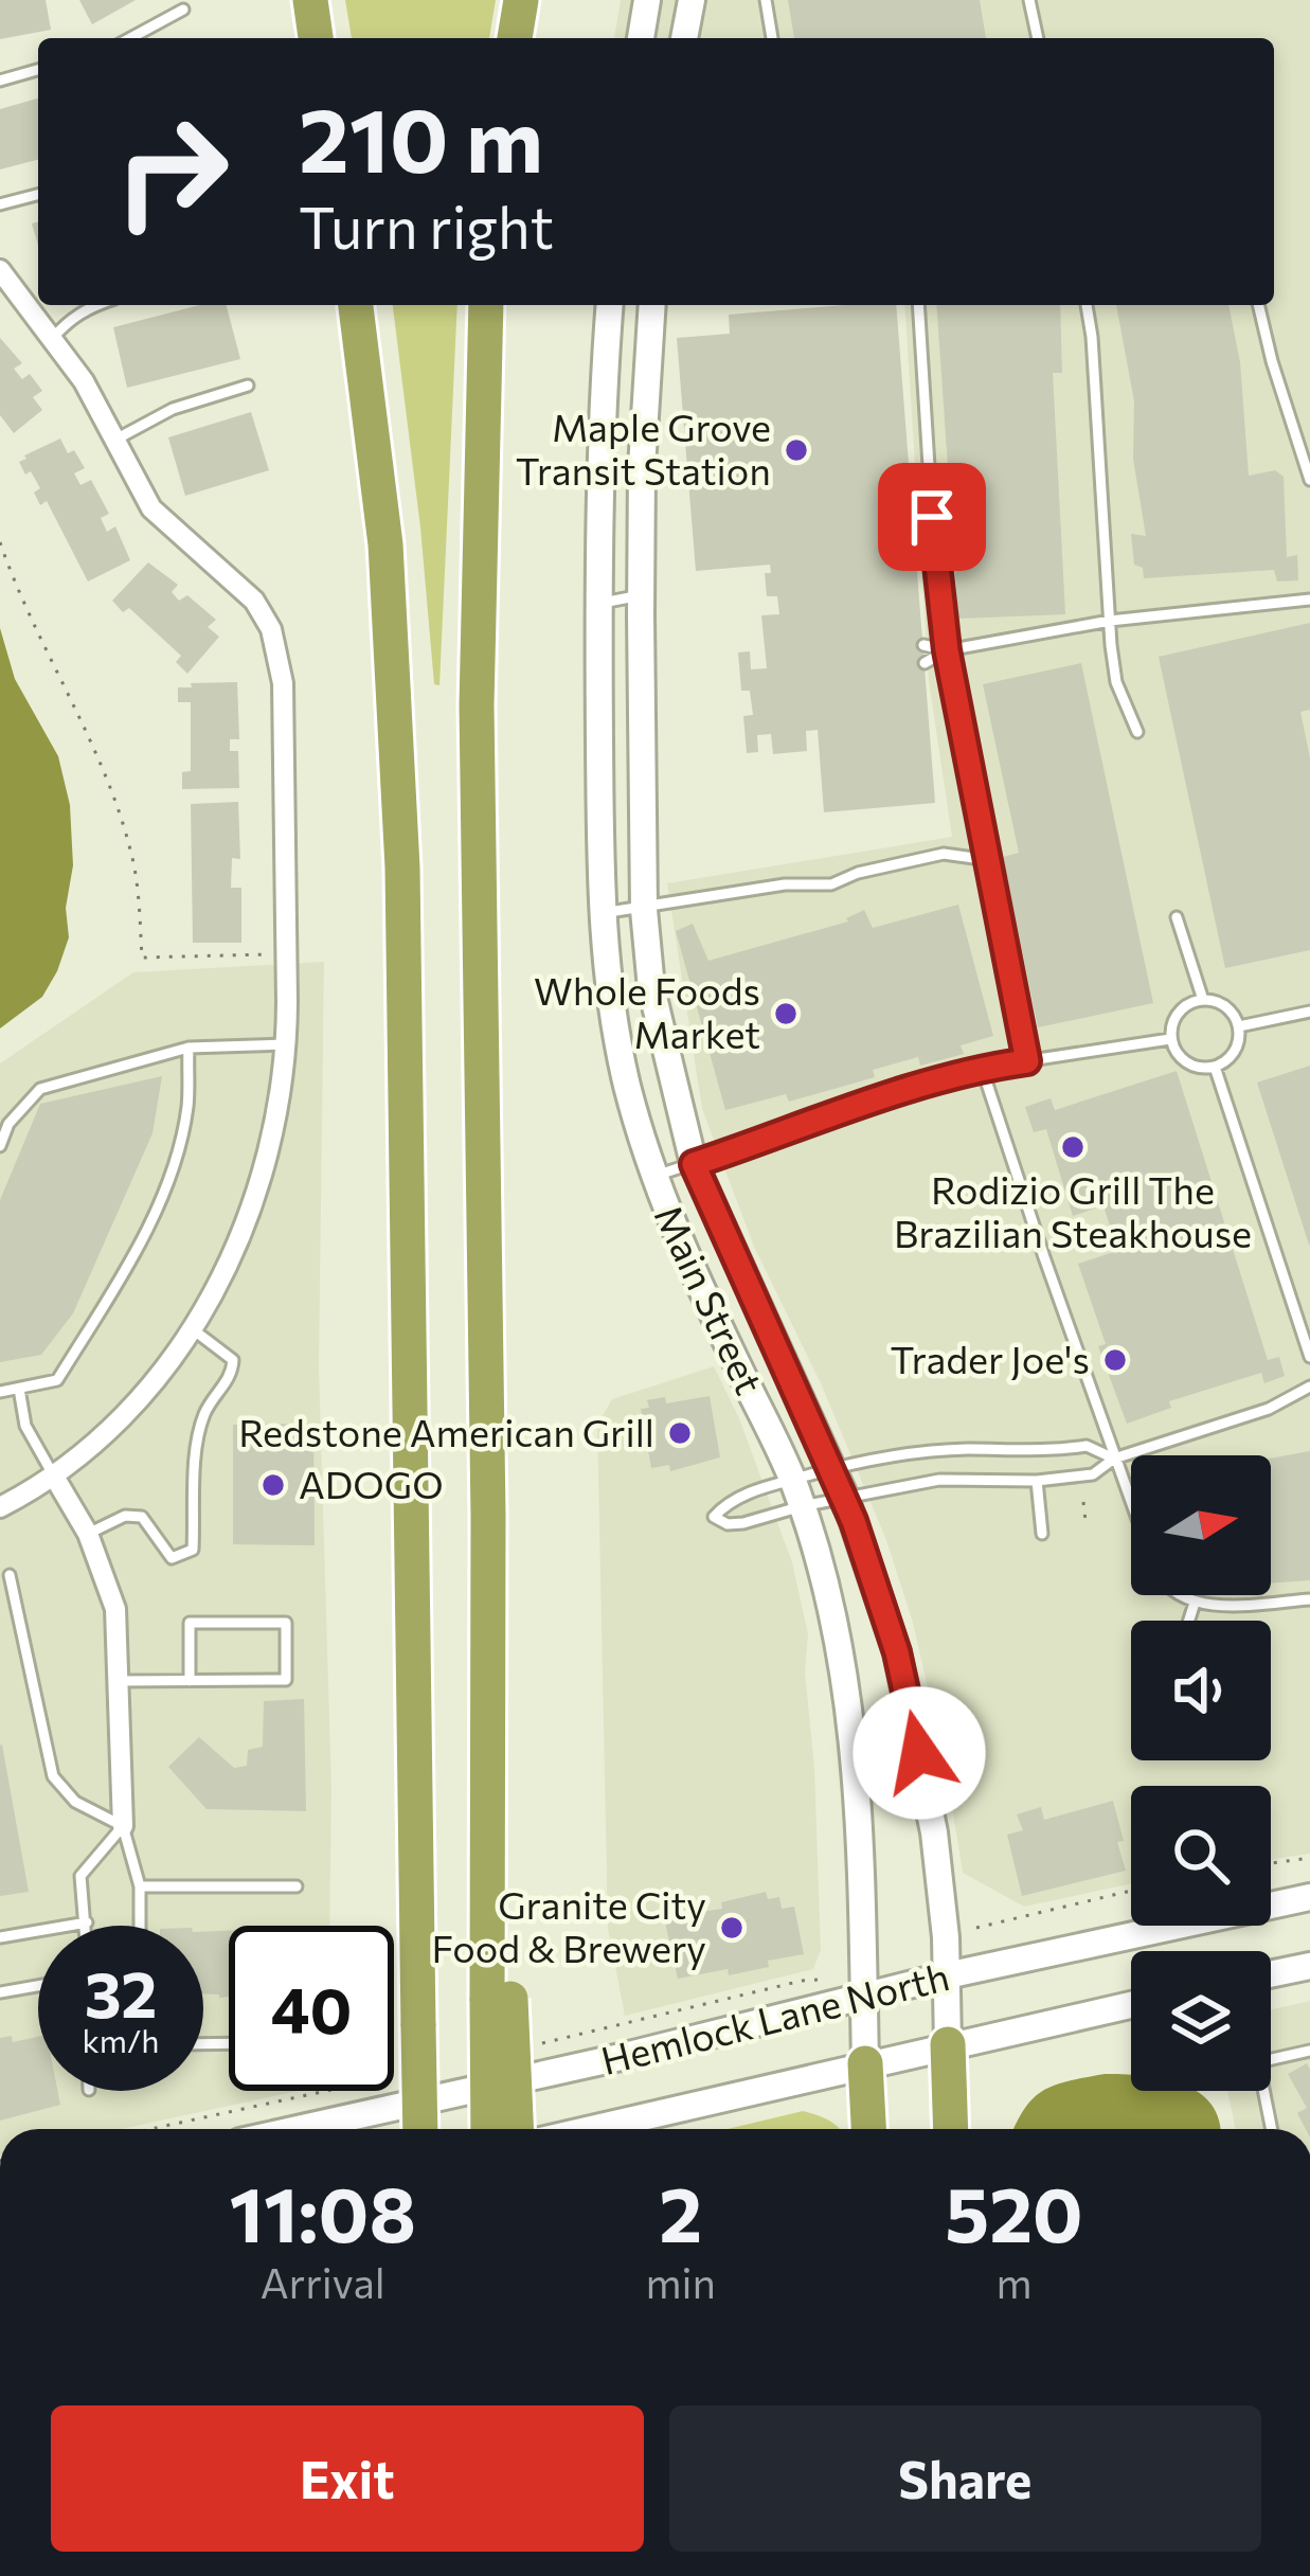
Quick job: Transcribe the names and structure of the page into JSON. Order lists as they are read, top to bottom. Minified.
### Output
{"streets":{"street":["Main Street","Hemlock Lane North"]},"crossings":[["Main Street","Hemlock Lane North"]],"places":["Maple Grove Transit Station","Whole Foods Market","Rodizio Grill The Brazilian Steakhouse","Trader Joe's","Redstone American Grill","ADOGO","Granite City Food & Brewery"],"north":"right","page":{"turn":["210 m","Turn right"],"speed":"32 km/h","limit":"40","eta":["11:08","Arrival","2","min","520","m"],"buttons":["Exit","Share"]}}
